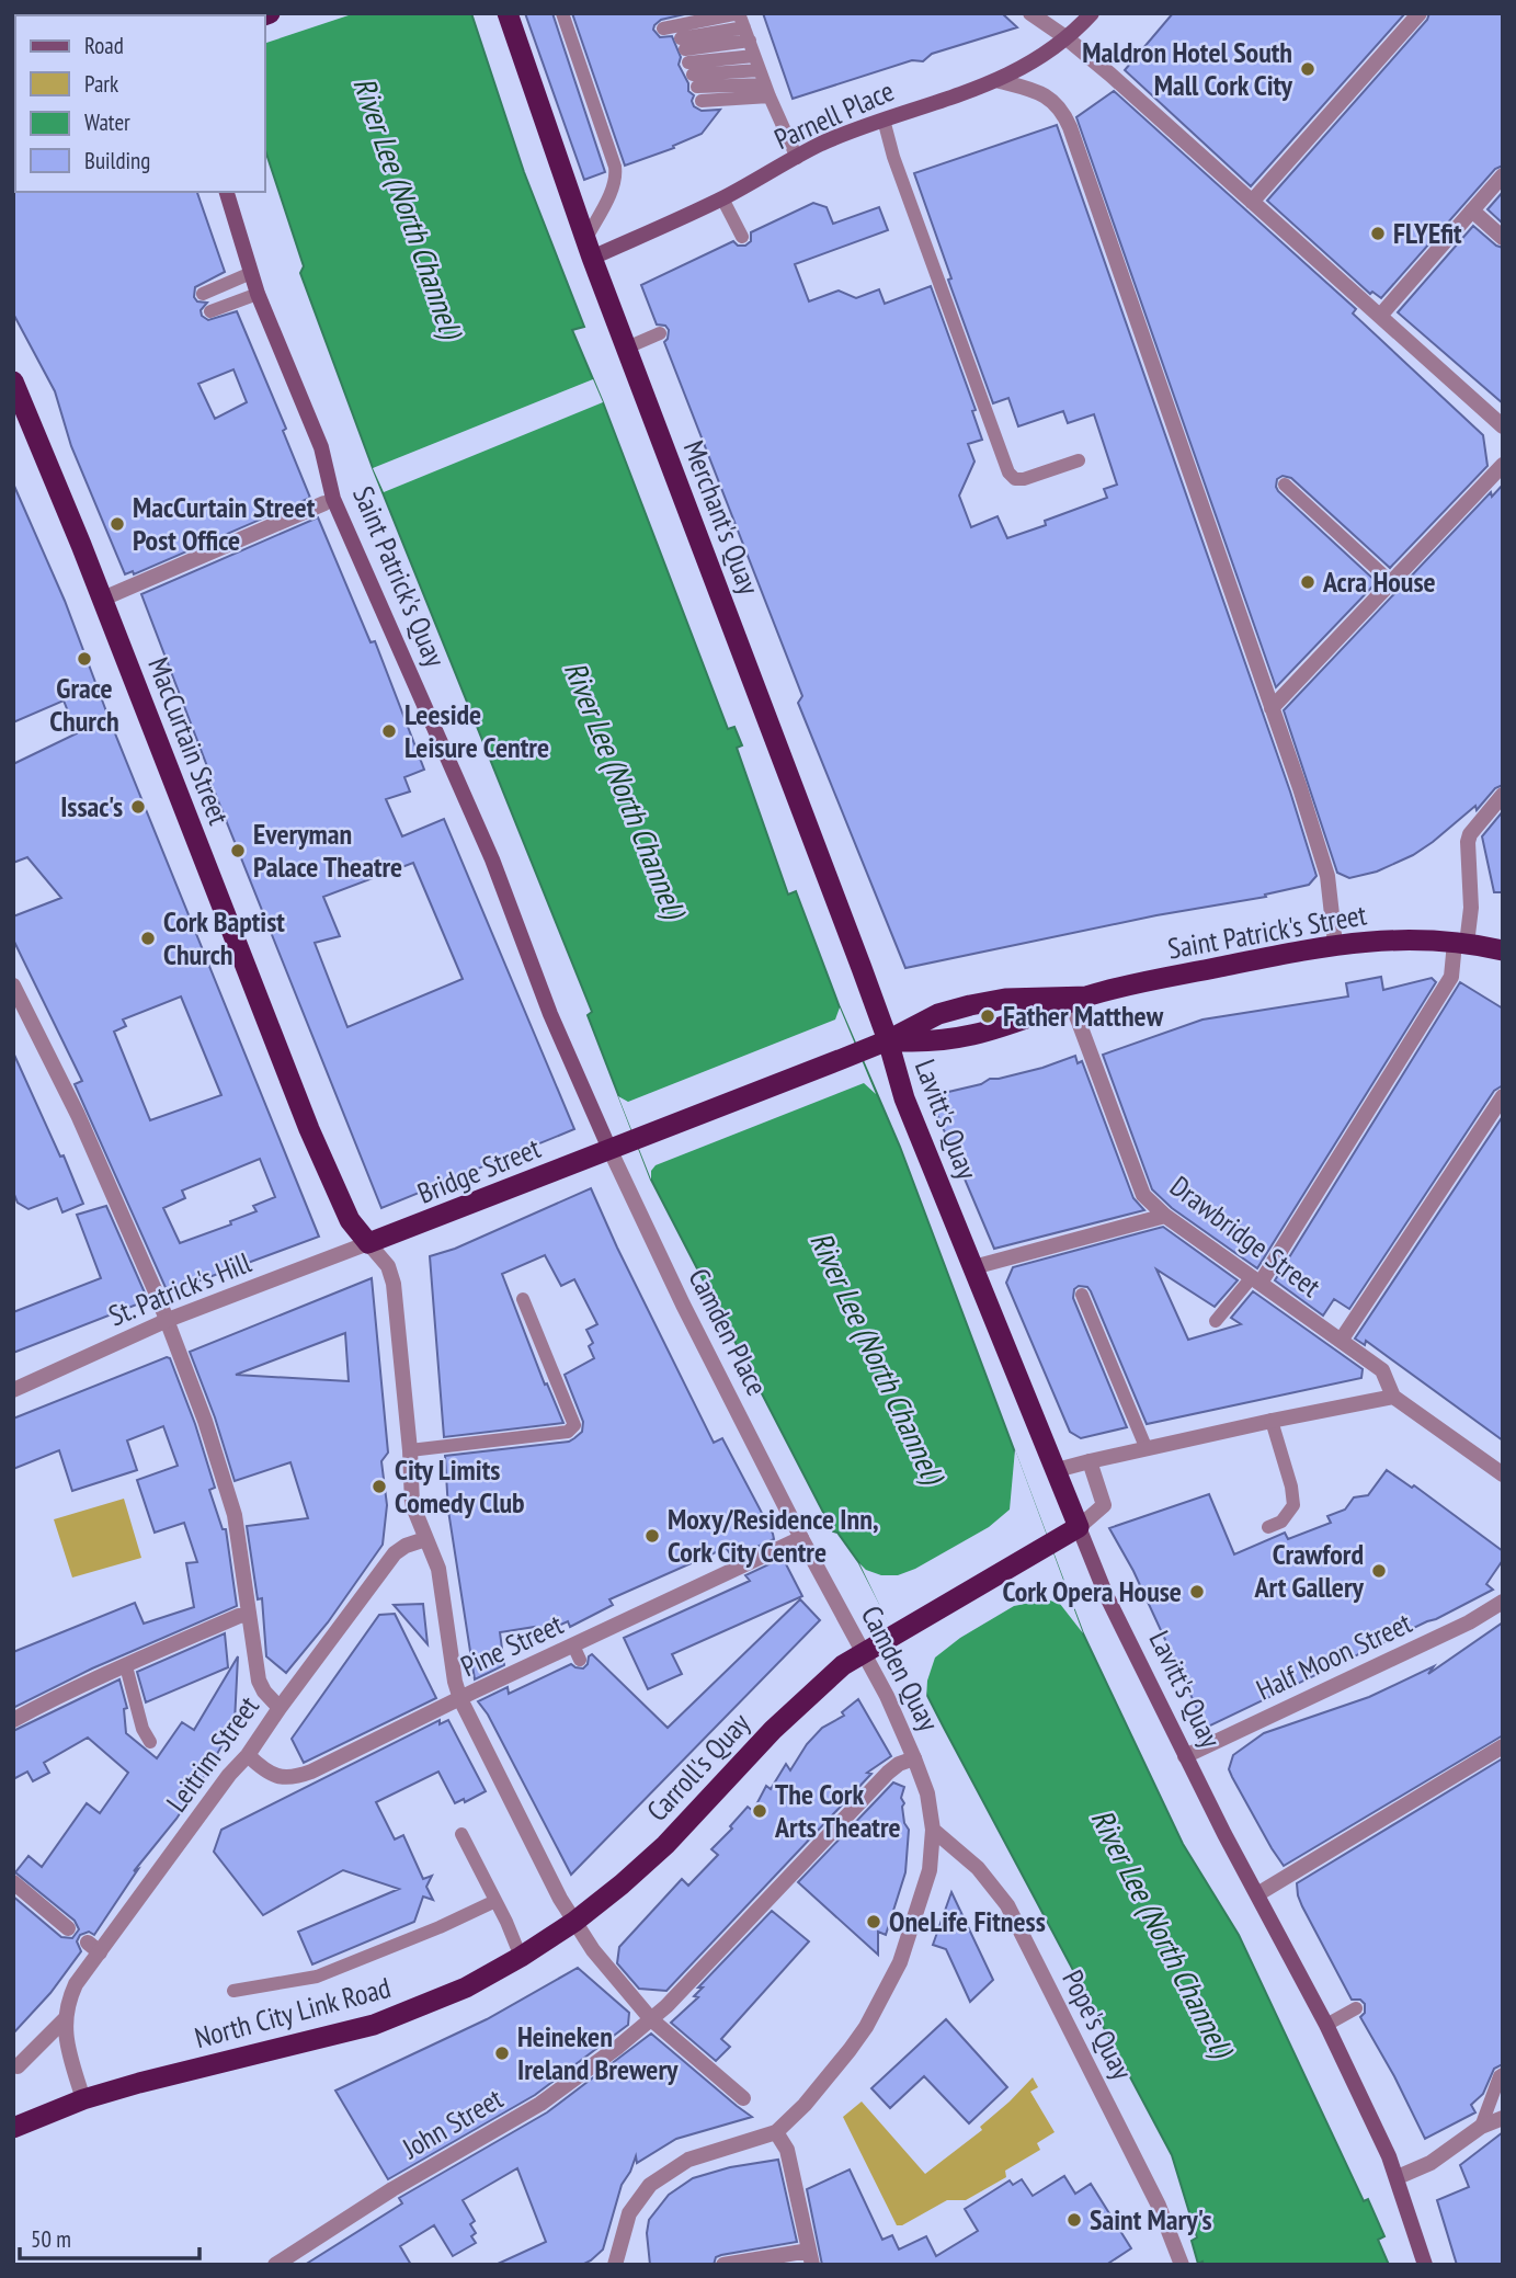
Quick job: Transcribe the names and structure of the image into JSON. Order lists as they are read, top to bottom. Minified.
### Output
{"streets":{"highway":["Merchant's Quay","MacCurtain Street","Saint Patrick's Street","Lavitt's Quay","Bridge Street","Carroll's Quay","North City Link Road"],"main road":["Parnell Place","Saint Patrick's Quay"],"street":["Drawbridge Street","St. Patrick's Hill","Camden Place","Pine Street","Half Moon Street","Camden Quay","Leitrim Street","Pope's Quay","John Street"]},"crossings":[["Parnell Place","Merchant's Quay"],["Merchant's Quay","Saint Patrick's Street"],["Merchant's Quay","Lavitt's Quay"],["Merchant's Quay","Bridge Street"],["Saint Patrick's Quay","Bridge Street"],["Saint Patrick's Quay","Camden Place"],["MacCurtain Street","Bridge Street"],["MacCurtain Street","St. Patrick's Hill"],["Saint Patrick's Street","Lavitt's Quay"],["Saint Patrick's Street","Bridge Street"],["Saint Patrick's Street","Drawbridge Street"],["Lavitt's Quay","Bridge Street"],["Lavitt's Quay","Half Moon Street"],["Lavitt's Quay","Carroll's Quay"],["Bridge Street","St. Patrick's Hill"],["Bridge Street","Camden Place"],["Camden Place","Pine Street"],["Camden Place","Camden Quay"],["Pine Street","Camden Quay"],["Pine Street","Leitrim Street"],["Camden Quay","Carroll's Quay"],["Camden Quay","Pope's Quay"],["Camden Quay","John Street"],["Leitrim Street","North City Link Road"],["Carroll's Quay","North City Link Road"]],"water":["River Lee (North Channel)"],"places":["Maldron Hotel South Mall Cork City","FLYEfit","MacCurtain Street Post Office","Acra House","Grace Church","Leeside Leisure Centre","Issac's","Everyman Palace Theatre","Cork Baptist Church","Father Matthew","City Limits Comedy Club","Moxy/Residence Inn, Cork City Centre","Crawford Art Gallery","Cork Opera House","The Cork Arts Theatre","OneLife Fitness","Heineken Ireland Brewery","Saint Mary's"],"legend":["Road","Park","Water","Building"],"scale_bar":"50 m"}
